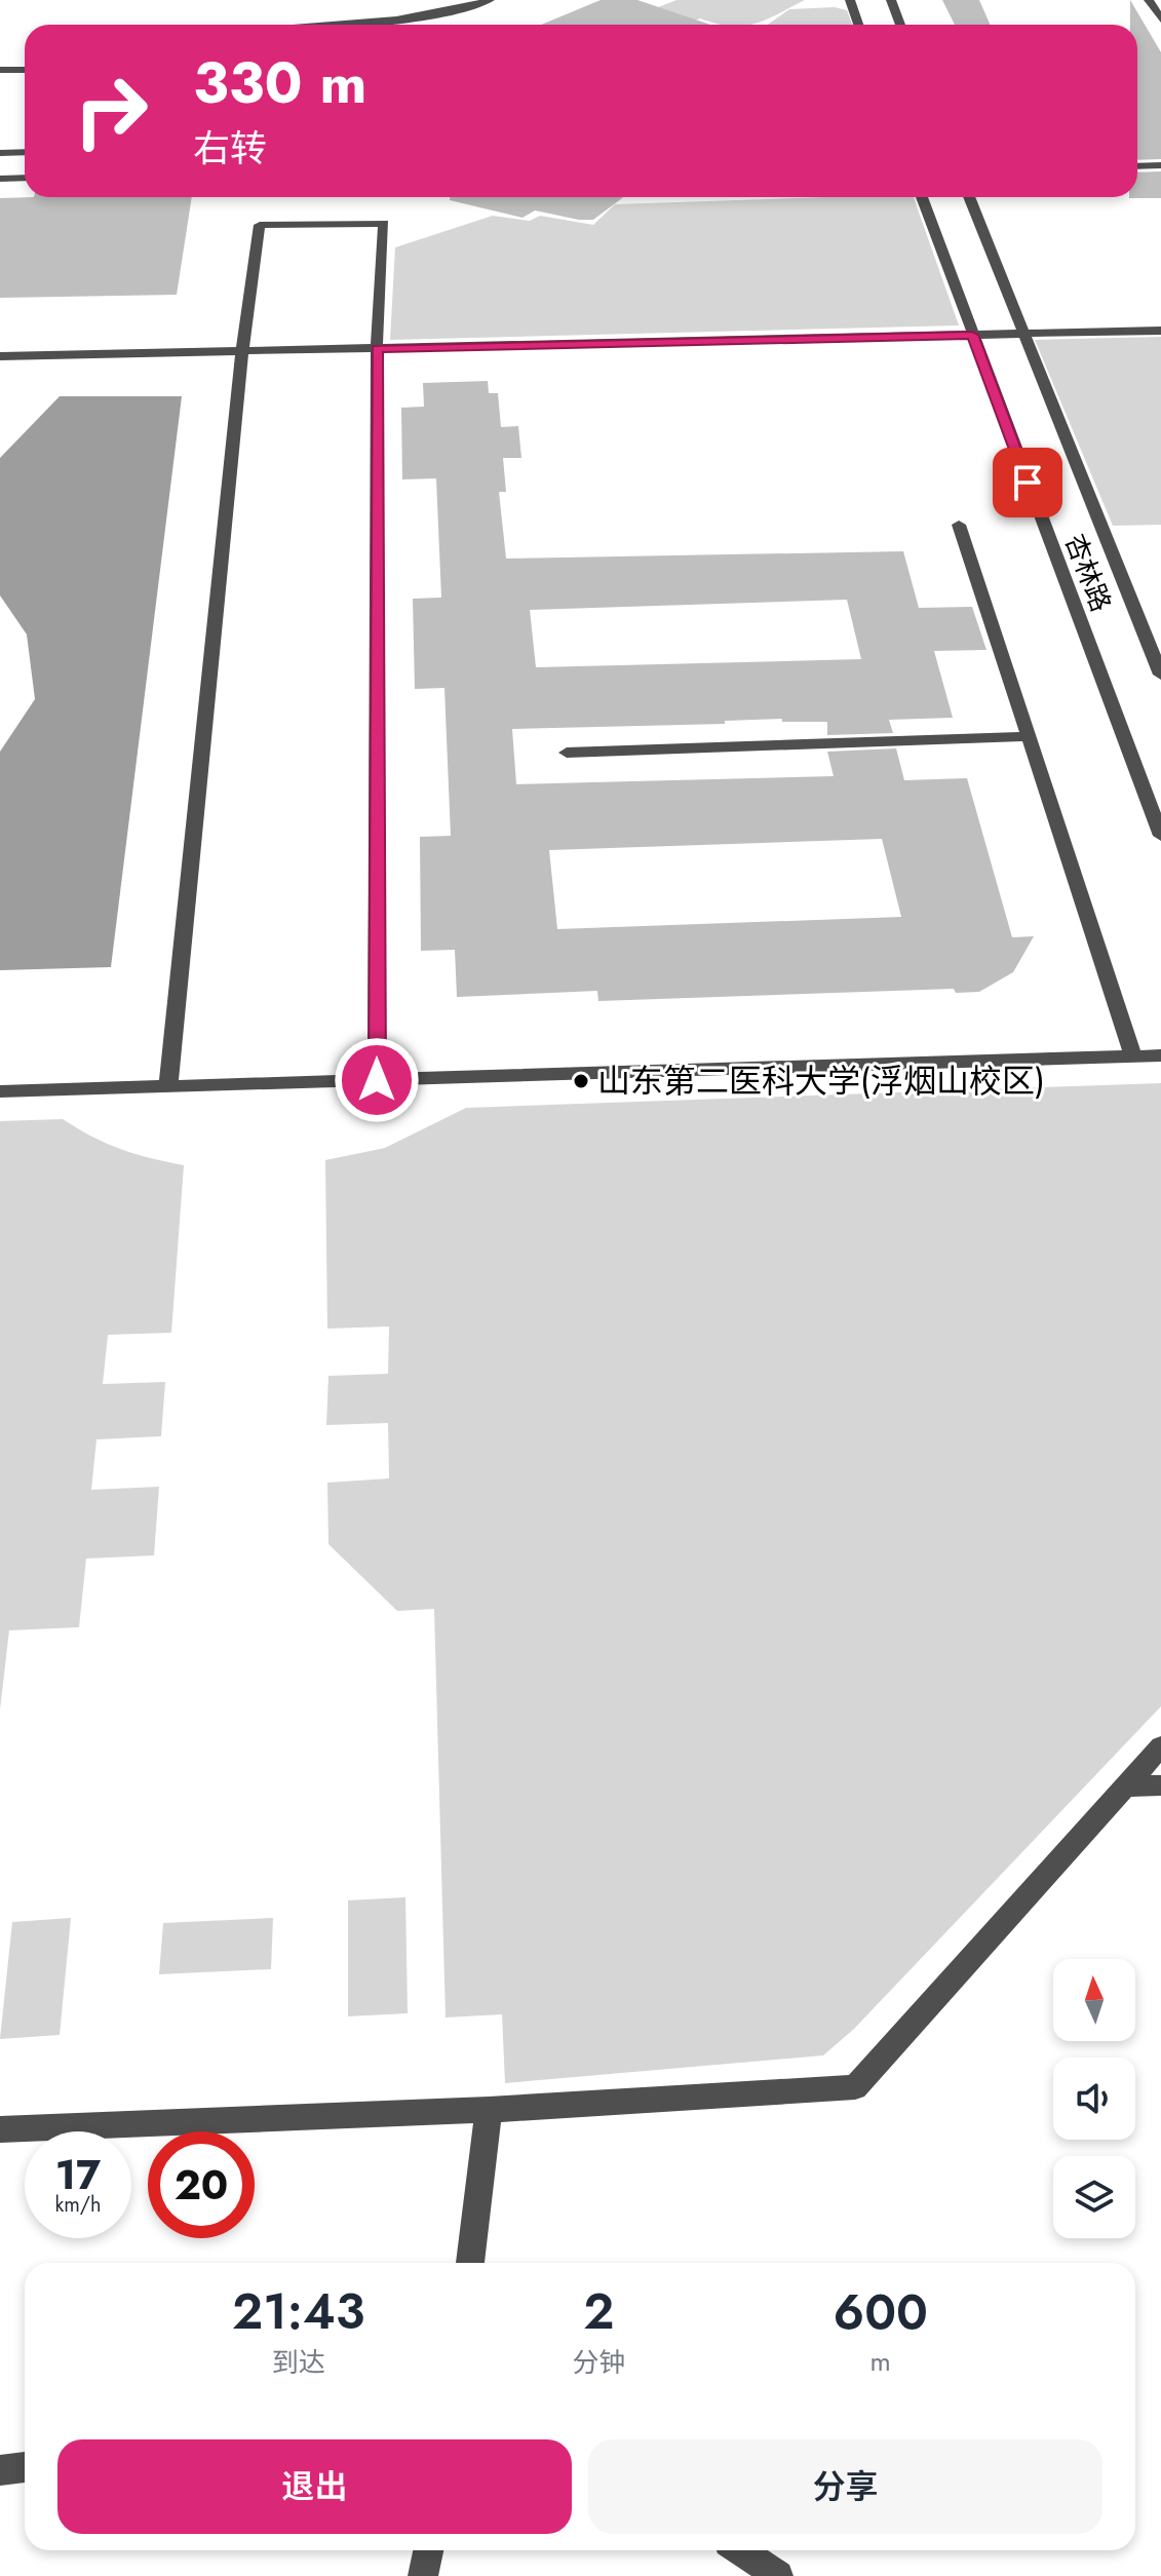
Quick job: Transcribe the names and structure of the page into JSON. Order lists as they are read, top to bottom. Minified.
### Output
{"streets":{"lane":["杏林路"]},"places":["山东第二医科大学(浮烟山校区)"],"north":"top","page":{"turn":["330 m","右转"],"speed":"17 km/h","limit":"20","eta":["21:43","到达","2","分钟","600","m"],"buttons":["退出","分享"]}}
